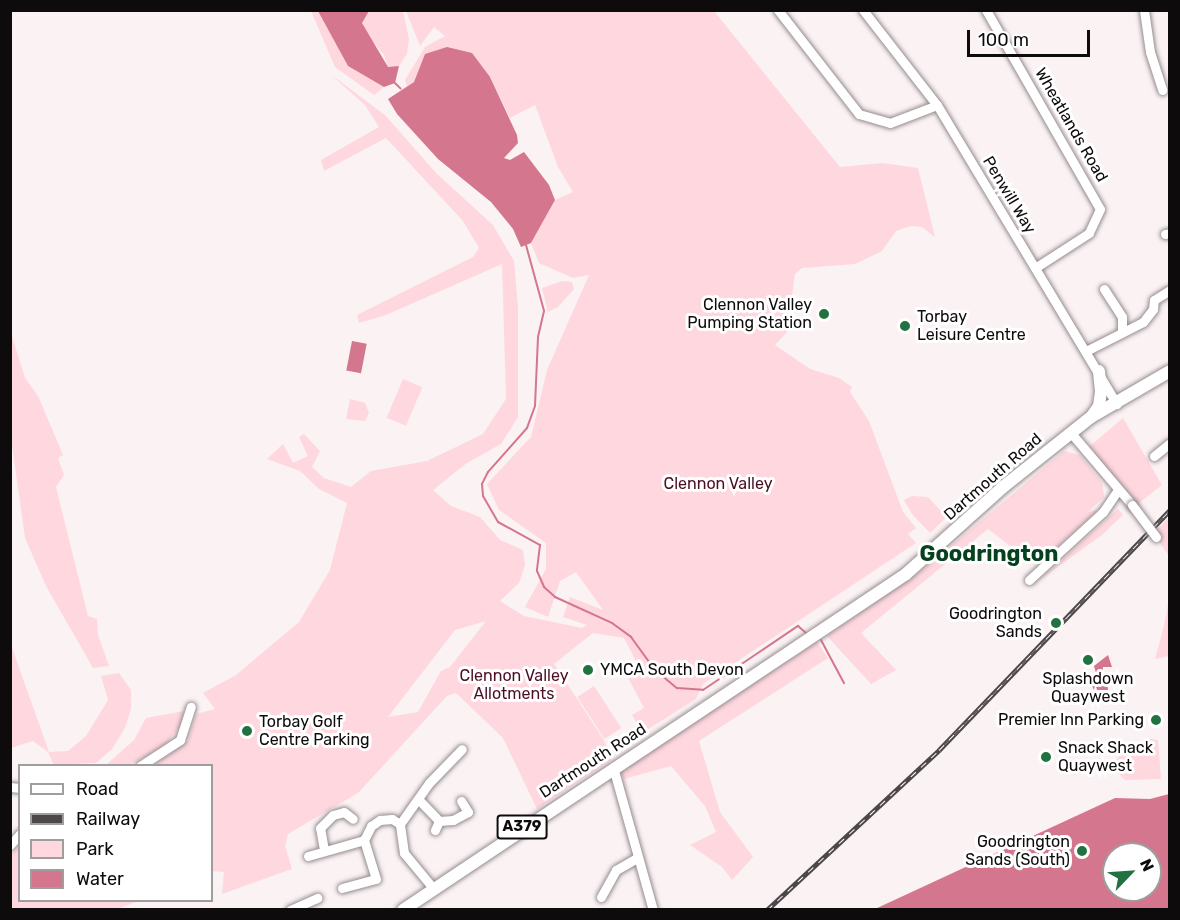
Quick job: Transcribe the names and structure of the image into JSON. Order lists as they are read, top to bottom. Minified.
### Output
{"streets":{"main road":["Dartmouth Road","A379"],"street":["Wheatlands Road","Penwill Way"]},"crossings":[["Wheatlands Road","Penwill Way"],["Penwill Way","Dartmouth Road"]],"districts":["Goodrington"],"parks":["Clennon Valley","Clennon Valley Allotments"],"places":["Clennon Valley Pumping Station","Torbay Leisure Centre","Goodrington Sands","Splashdown Quaywest","YMCA South Devon","Premier Inn Parking","Torbay Golf Centre Parking","Snack Shack Quaywest","Goodrington Sands (South)"],"legend":["Road","Railway","Park","Water"],"scale_bar":"100 m","north":"top right"}
